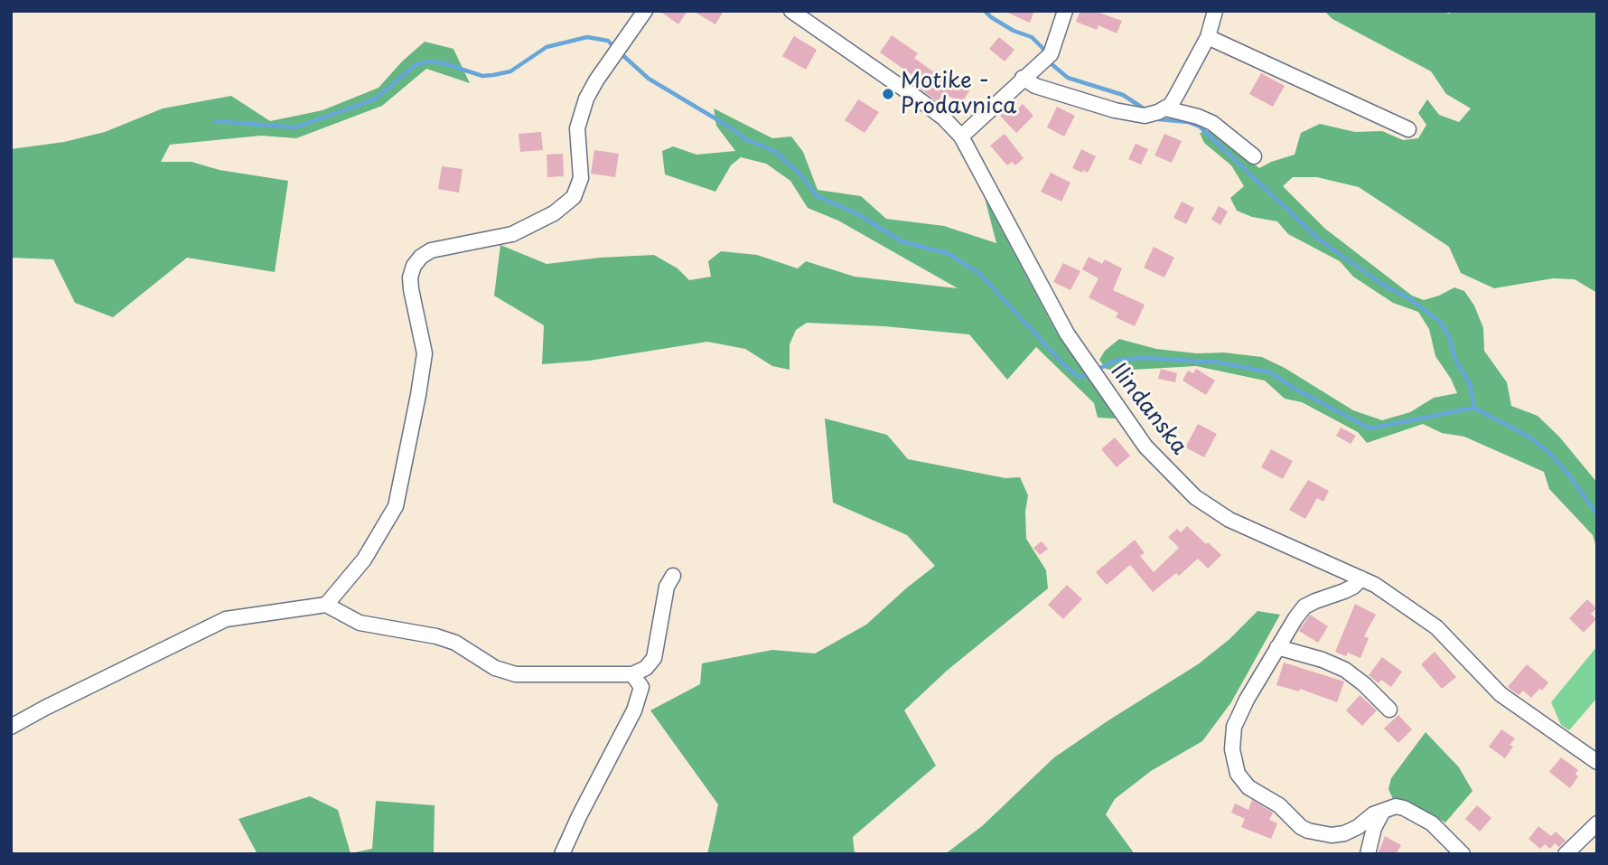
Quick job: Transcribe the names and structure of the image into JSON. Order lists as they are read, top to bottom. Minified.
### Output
{"streets":{"street":["Ilindanska"]},"places":["Motike - Prodavnica"]}
